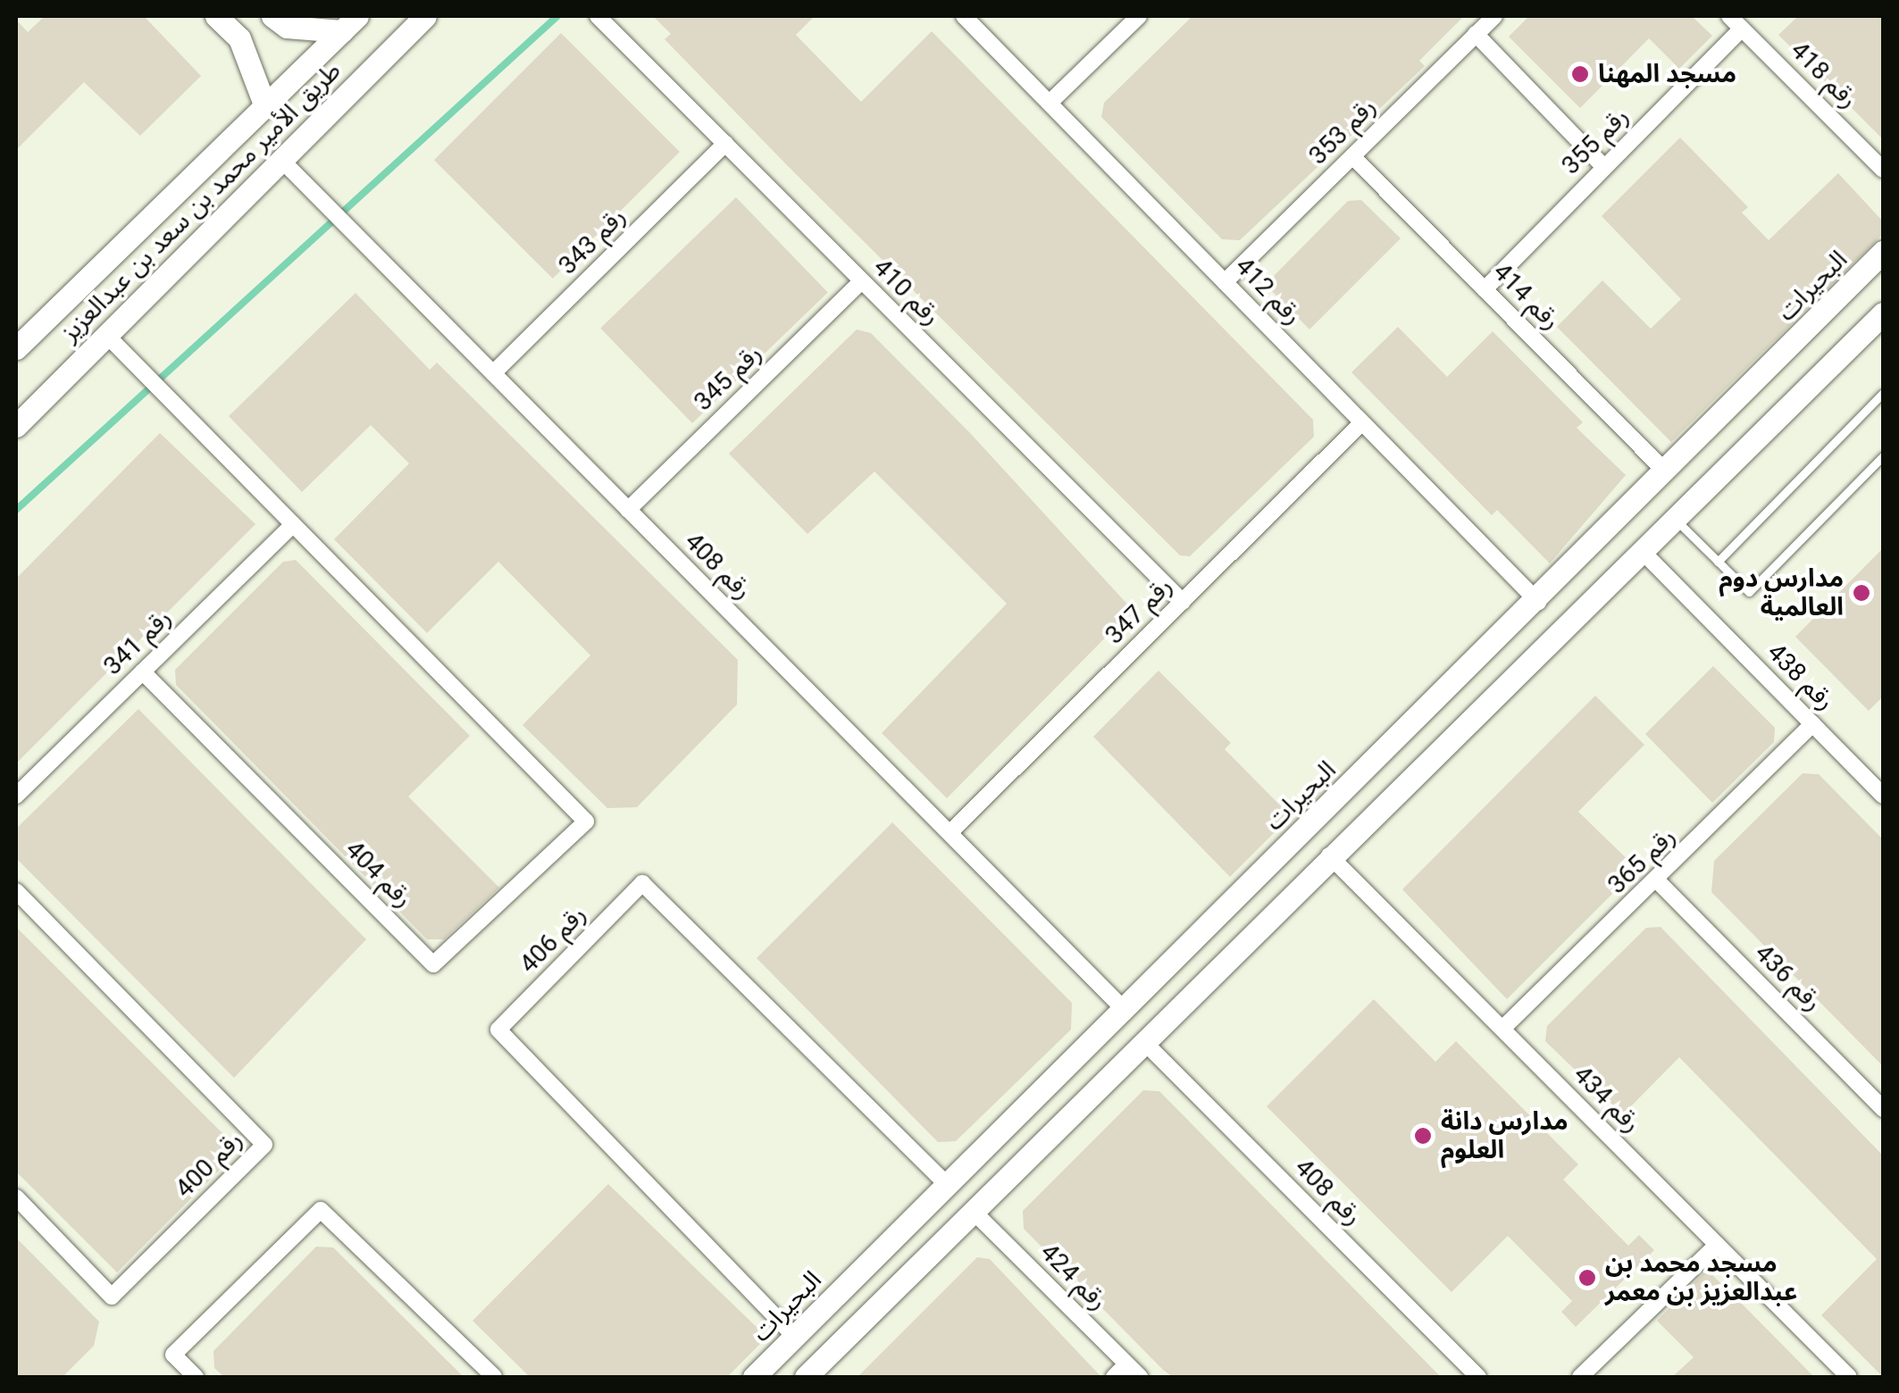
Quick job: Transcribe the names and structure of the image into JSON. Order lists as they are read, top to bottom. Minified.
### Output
{"streets":{"street":["رقم 418","رقم 353","رقم 355","طريق الأمير محمد بن سعد بن عبدالعزيز","رقم 343","البحيرات","رقم 412","رقم 410","رقم 414","رقم 345","رقم 408","رقم 347","رقم 341","رقم 438","رقم 365","رقم 404","رقم 406","رقم 436","رقم 434","رقم 400","رقم 424"]},"crossings":[["رقم 418","رقم 355"],["رقم 353","رقم 412"],["رقم 353","رقم 414"],["رقم 355","رقم 414"],["طريق الأمير محمد بن سعد بن عبدالعزيز","رقم 408"],["رقم 343","رقم 410"],["رقم 343","رقم 408"],["البحيرات","رقم 412"],["البحيرات","رقم 414"],["البحيرات","رقم 408"],["البحيرات","رقم 406"],["رقم 412","رقم 347"],["رقم 410","رقم 345"],["رقم 410","رقم 347"],["رقم 345","رقم 408"],["رقم 408","رقم 347"],["رقم 341","رقم 404"],["رقم 438","رقم 365"],["رقم 365","رقم 436"],["رقم 365","رقم 434"]],"places":["مسجد المهنا","مدارس دوم العالمية","مدارس دانة العلوم","مسجد محمد بن عبدالعزيز بن معمر"]}
